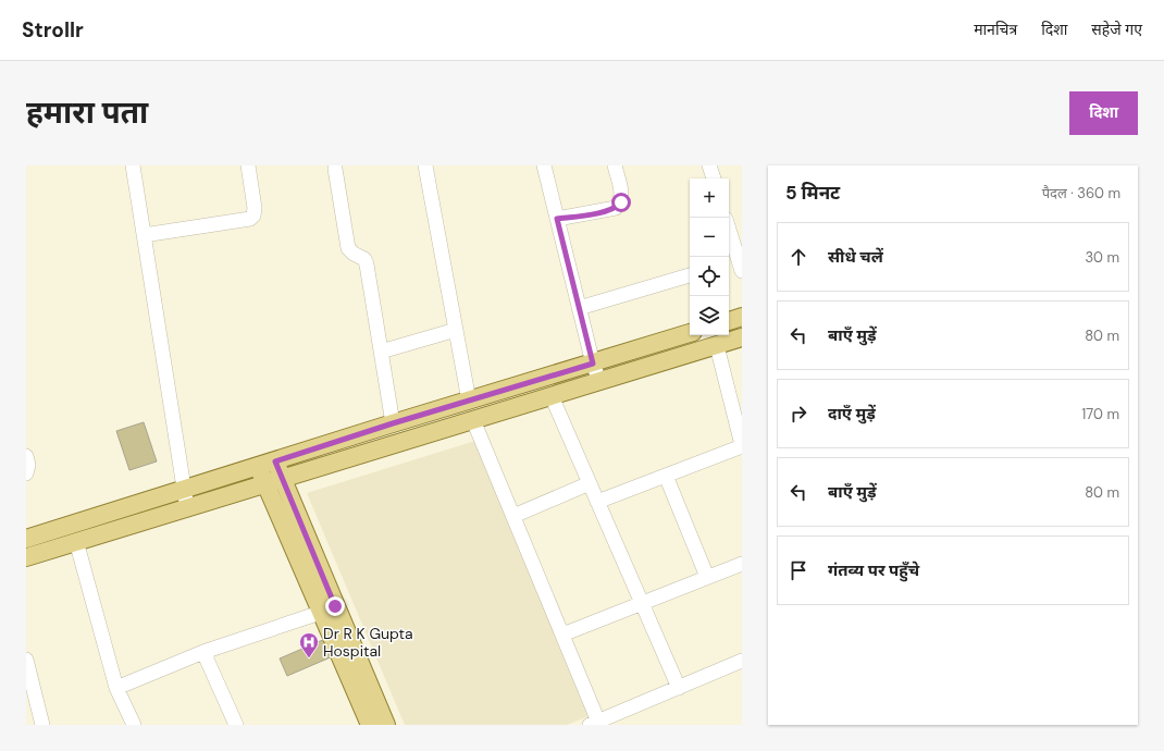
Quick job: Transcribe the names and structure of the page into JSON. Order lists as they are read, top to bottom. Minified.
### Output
{"places":{"hospital":["Dr R K Gupta Hospital"]},"page":{"header":"Strollr","nav":["मानचित्र","दिशा","सहेजे गए"],"buttons":"दिशा","title":"हमारा पता","heading":["5 मिनट","पैदल · 360 m"],"map_buttons":["+","−"],"list":[["सीधे चलें","30 m"],["बाएँ मुड़ें","80 m"],["दाएँ मुड़ें","170 m"],["बाएँ मुड़ें","80 m"],"गंतव्य पर पहुँचे"]}}
